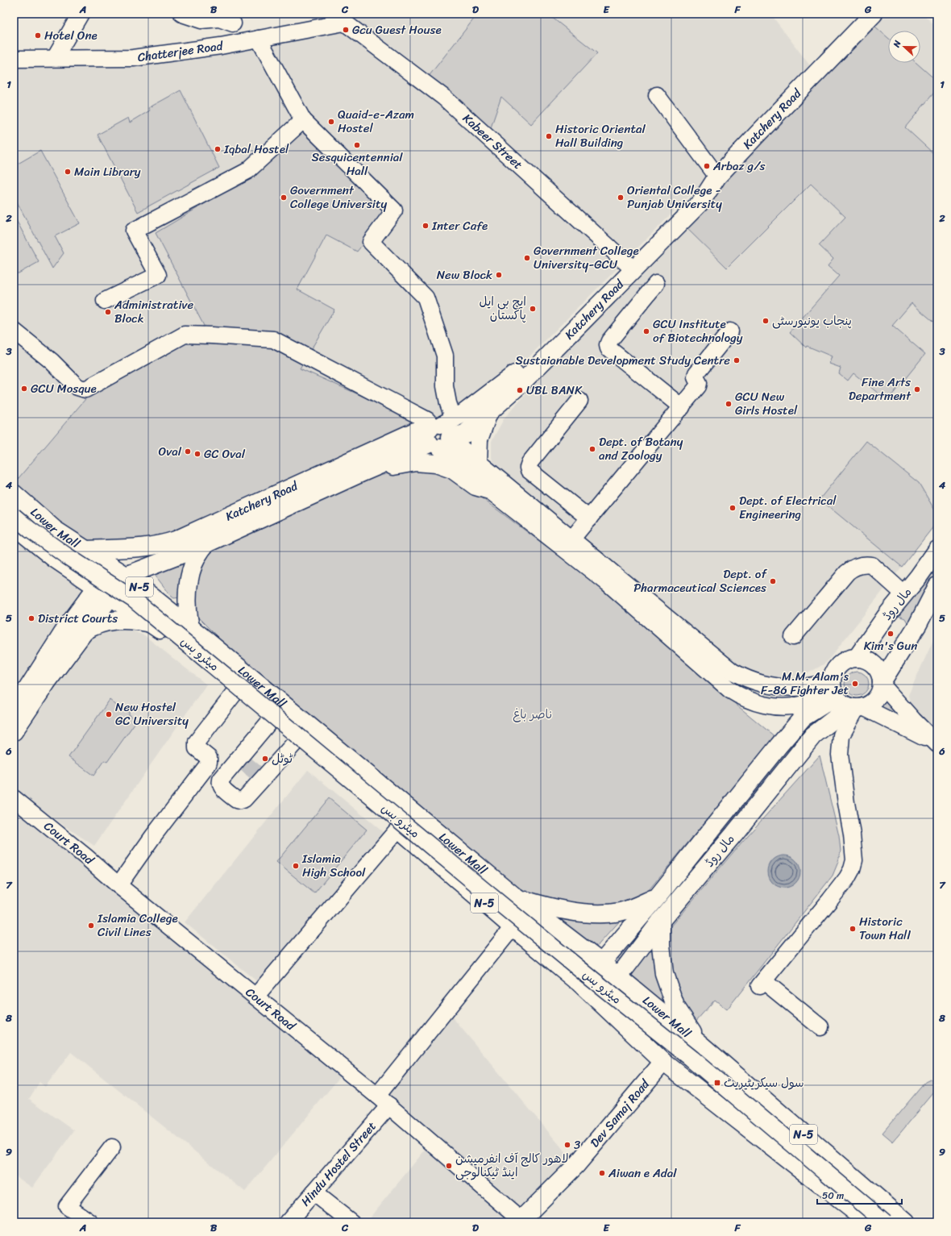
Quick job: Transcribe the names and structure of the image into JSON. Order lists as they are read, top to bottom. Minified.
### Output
{"streets":{"main road":["Katchery Road","Lower Mall","N-5","مال روڈ","Dev Samaj Road"],"street":["Chatterjee Road","Kabeer Street","میٹرو بس","Court Road","Hindu Hostel Street"]},"crossings":[["Chatterjee Road","Kabeer Street"],["Katchery Road","Kabeer Street"],["Katchery Road","Lower Mall"],["Lower Mall","مال روڈ"],["Lower Mall","Dev Samaj Road"],["Court Road","Dev Samaj Road"],["Court Road","Hindu Hostel Street"]],"parks":["ناصر باغ"],"places":{"other":["Gcu Guest House","Hotel One","Quaid-e-Azam Hostel","Historic Oriental Hall Building","Sesquicentennial Hall","Iqbal Hostel","Arbaz g/s","Main Library","Government College University","Oriental College - Punjab University","Inter Cafe","Government College University-GCU","New Block","ایچ بی ایل پاکستان","Administrative Block","پنجاب یونیورسٹی","GCU Institute of Biotechnology","Sustaianable Development Study Centre","GCU Mosque","Fine Arts Department","UBL BANK","GCU New Girls Hostel","Dept. of Botany and Zoology","Oval","GC Oval","Dept. of Electrical Engineering","Dept. of Pharmaceutical Sciences","District Courts","Kim's Gun","M.M. Alam's F-86 Fighter Jet","New Hostel GC University","ٹوٹل","Islamia High School","Islamia College Civil Lines","Historic Town Hall","3","لاھور کالج آف انفرمیشن اینڈ ٹیکنالوجی","Aiwan e Adal"],"transit":["سول سیکریٹیریٹ"]},"scale_bar":"50 m","north":"left","grid":{"columns":["A","B","C","D","E","F","G"],"rows":["1","2","3","4","5","6","7","8","9"]}}
